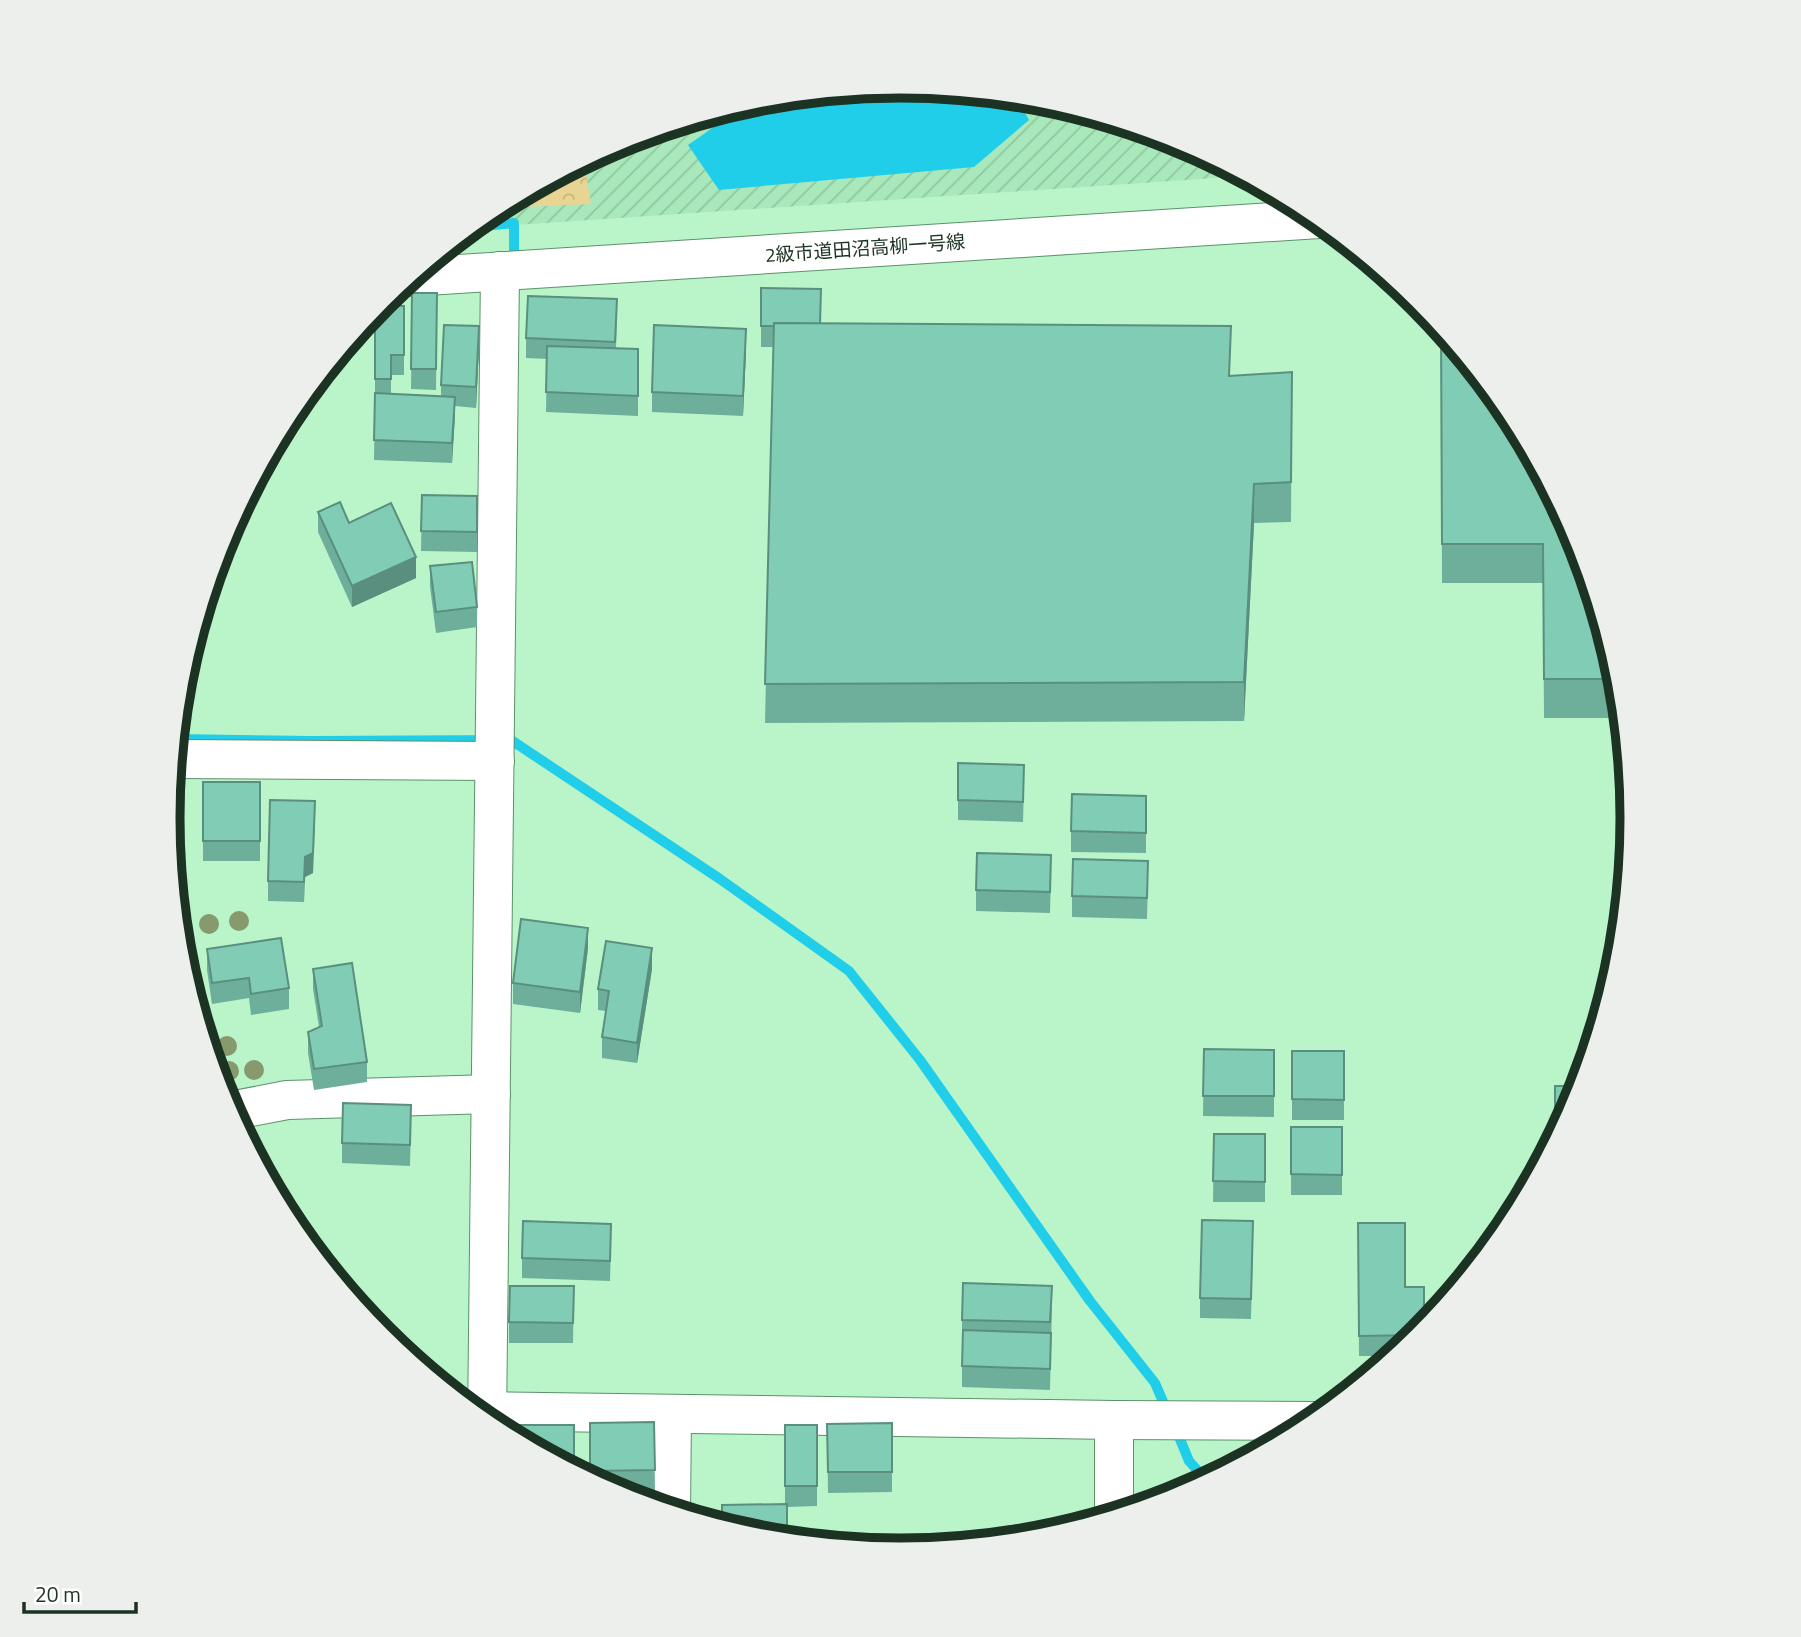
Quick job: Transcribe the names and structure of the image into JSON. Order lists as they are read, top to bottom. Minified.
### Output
{"streets":{"street":["2級市道田沼高柳一号線"]},"scale_bar":"20 m"}
